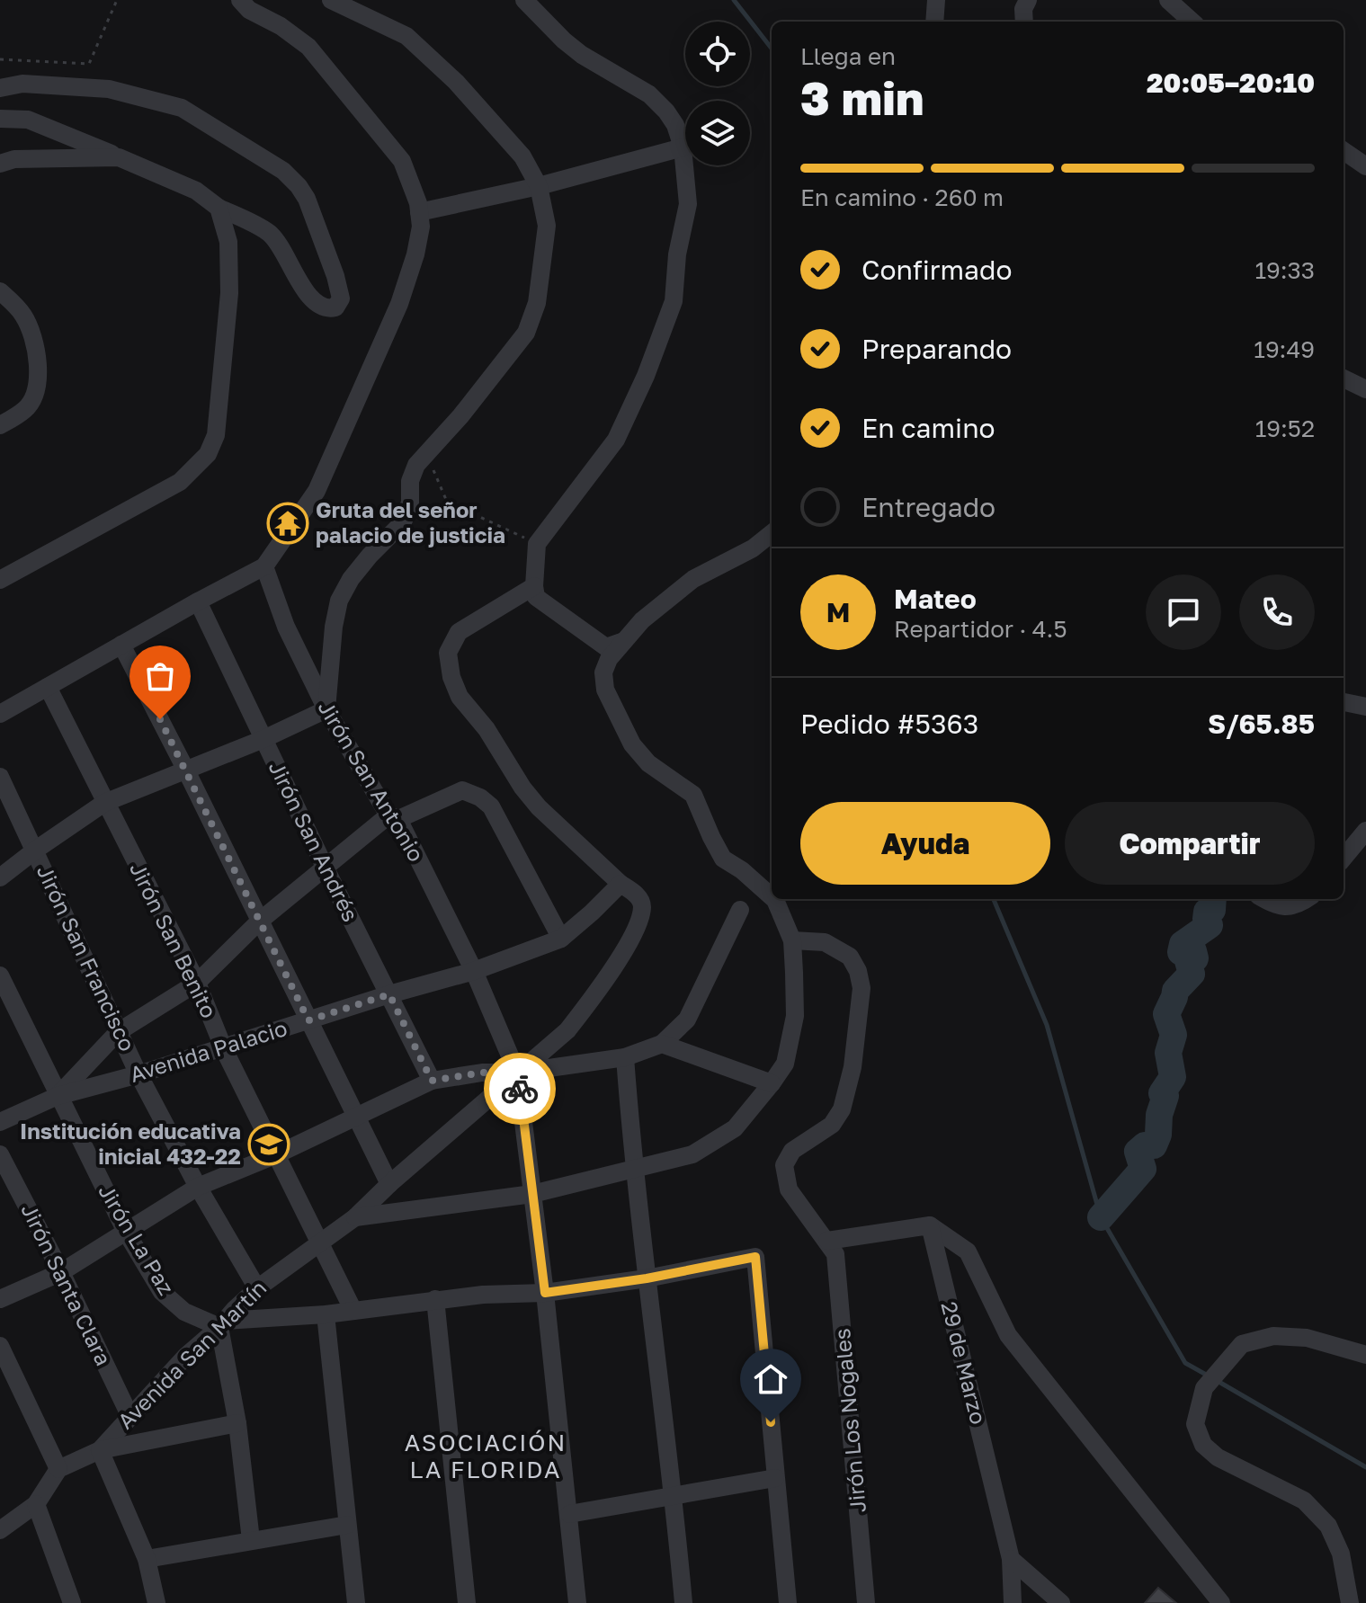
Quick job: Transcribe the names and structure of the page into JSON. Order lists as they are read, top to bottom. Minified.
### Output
{"streets":{"street":["Jirón San Antonio","Jirón San Andrés","Jirón San Benito","Jirón San Francisco","Avenida Palacio","Jirón La Paz","Jirón Santa Clara","Avenida San Martín","29 de Marzo","Jirón Los Nogales"]},"crossings":[["Jirón San Antonio","Avenida Palacio"],["Jirón San Antonio","Avenida San Martín"],["Jirón San Andrés","Avenida Palacio"],["Jirón San Benito","Avenida Palacio"],["Jirón San Benito","Avenida San Martín"],["Jirón San Francisco","Avenida Palacio"],["Jirón San Francisco","Avenida San Martín"],["Avenida Palacio","Jirón La Paz"],["Jirón La Paz","Avenida San Martín"],["Jirón Santa Clara","Avenida San Martín"]],"districts":["ASOCIACIÓN LA FLORIDA"],"places":{"temple":["Gruta del señor palacio de justicia"],"school or university":["Institución educativa inicial 432-22"]},"page":{"heading":["3 min","Llega en","20:05–20:10"],"panel":["Mateo","Repartidor · 4.5","Pedido #5363","S/65.85"],"bar":"En camino · 260 m","list":[["Confirmado","19:33"],["Preparando","19:49"],["En camino","19:52"],"Entregado"],"round":"M","buttons":["Ayuda","Compartir"]}}
